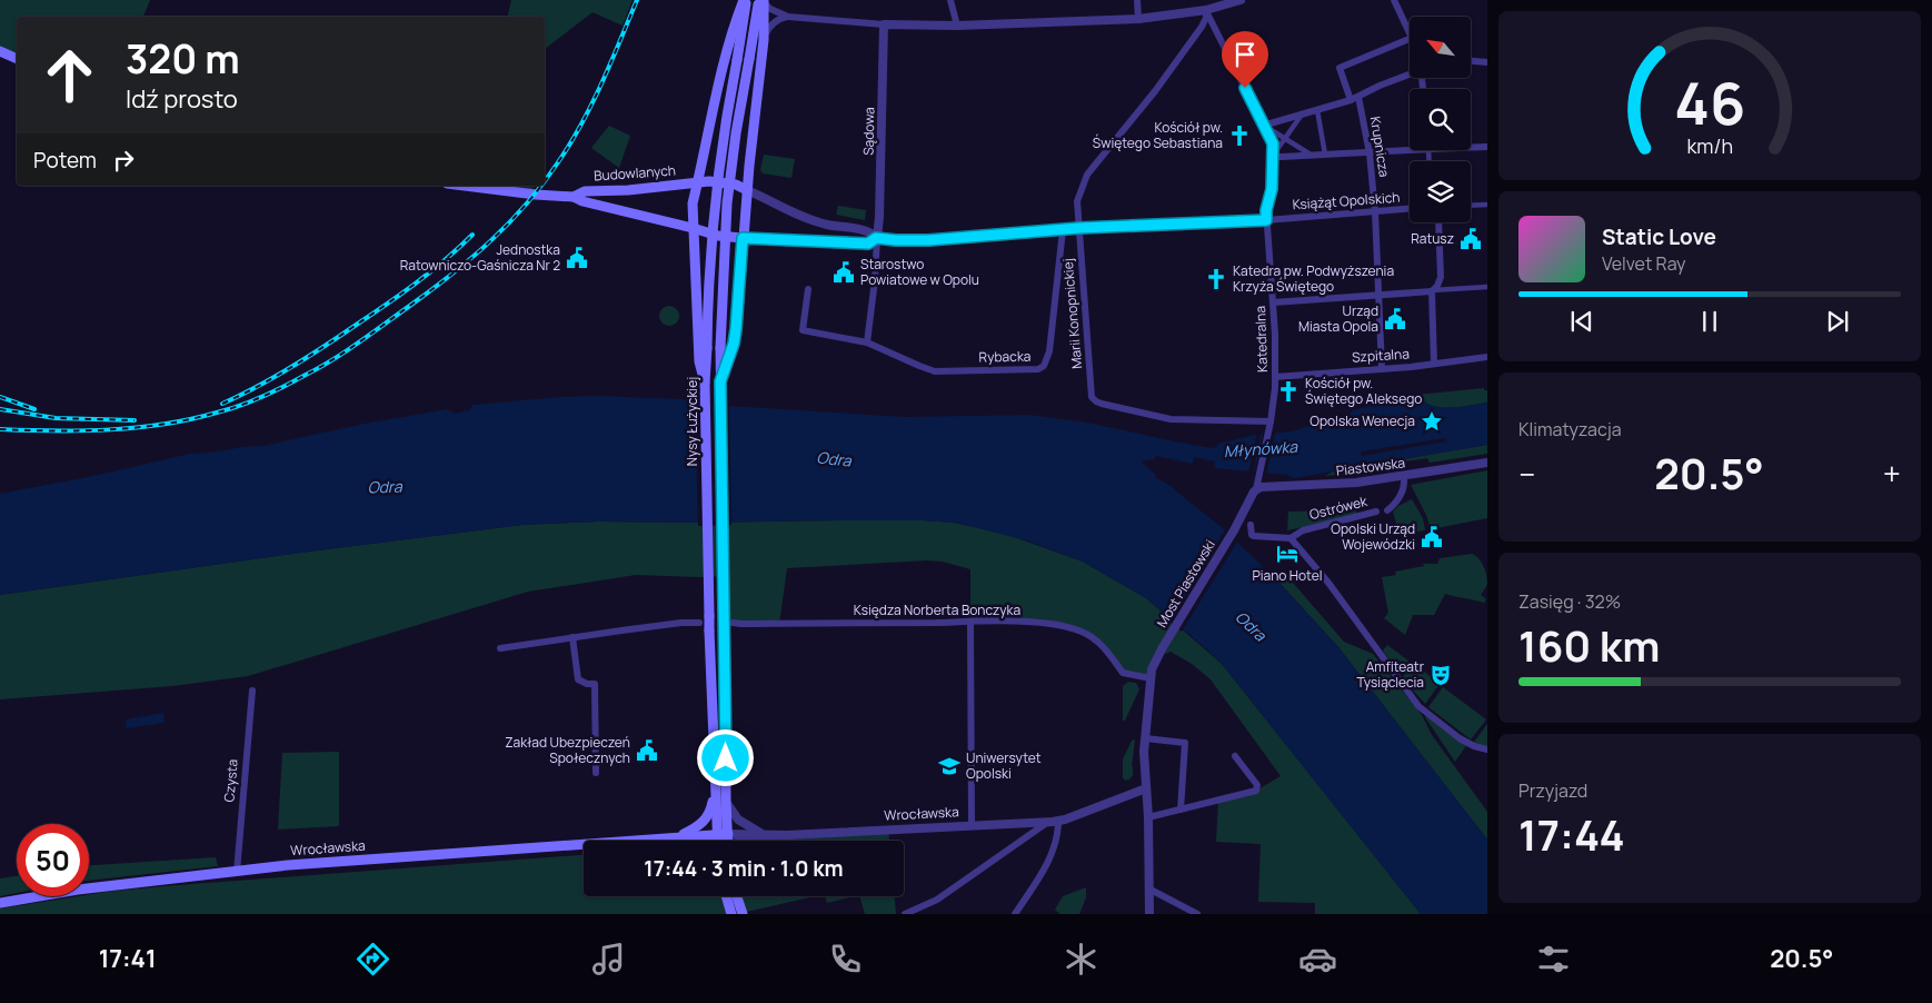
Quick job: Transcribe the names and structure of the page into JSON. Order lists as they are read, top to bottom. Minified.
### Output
{"streets":{"main road":["Budowlanych","Nysy Łużyckiej","Wrocławska"],"street":["Sądowa","Krupnicza","Książąt Opolskich","Marii Konopnickiej","Katedralna","Szpitalna","Rybacka","Piastowska","Ostrówek","Most Piastowski","Księdza Norberta Bonczyka","Czysta"]},"crossings":[["Sądowa","Książąt Opolskich"],["Krupnicza","Książąt Opolskich"],["Krupnicza","Szpitalna"],["Budowlanych","Książąt Opolskich"],["Książąt Opolskich","Marii Konopnickiej"],["Książąt Opolskich","Katedralna"],["Książąt Opolskich","Rybacka"],["Marii Konopnickiej","Katedralna"],["Katedralna","Szpitalna"],["Katedralna","Piastowska"],["Katedralna","Most Piastowski"],["Nysy Łużyckiej","Księdza Norberta Bonczyka"],["Piastowska","Ostrówek"],["Piastowska","Most Piastowski"],["Most Piastowski","Księdza Norberta Bonczyka"],["Most Piastowski","Wrocławska"],["Czysta","Wrocławska"]],"water":["Młynówka","Odra"],"places":{"church":["Kościół pw. Świętego Sebastiana","Katedra pw. Podwyższenia Krzyża Świętego","Kościół pw. Świętego Aleksego"],"public building":["Ratusz","Jednostka Ratowniczo-Gaśnicza Nr 2","Starostwo Powiatowe w Opolu","Urząd Miasta Opola","Opolski Urząd Wojewódzki","Zakład Ubezpieczeń Społecznych"],"place":["Opolska Wenecja"],"hotel":["Piano Hotel"],"theatre":["Amfiteatr Tysiąclecia"],"school or university":["Uniwersytet Opolski"]},"north":"top left","page":{"turn":["320 m","Idź prosto"],"then":"Potem","song":["Static Love","Velvet Ray"],"tile":["Klimatyzacja",["Zasięg · 32%","160 km"],["Przyjazd","17:44"]],"heat":["−","20.5°","+"],"limit":"50","trip":"17:44 · 3 min · 1.0 km","tabs":["17:41","20.5°"],"gauge":["46","km/h"]}}
